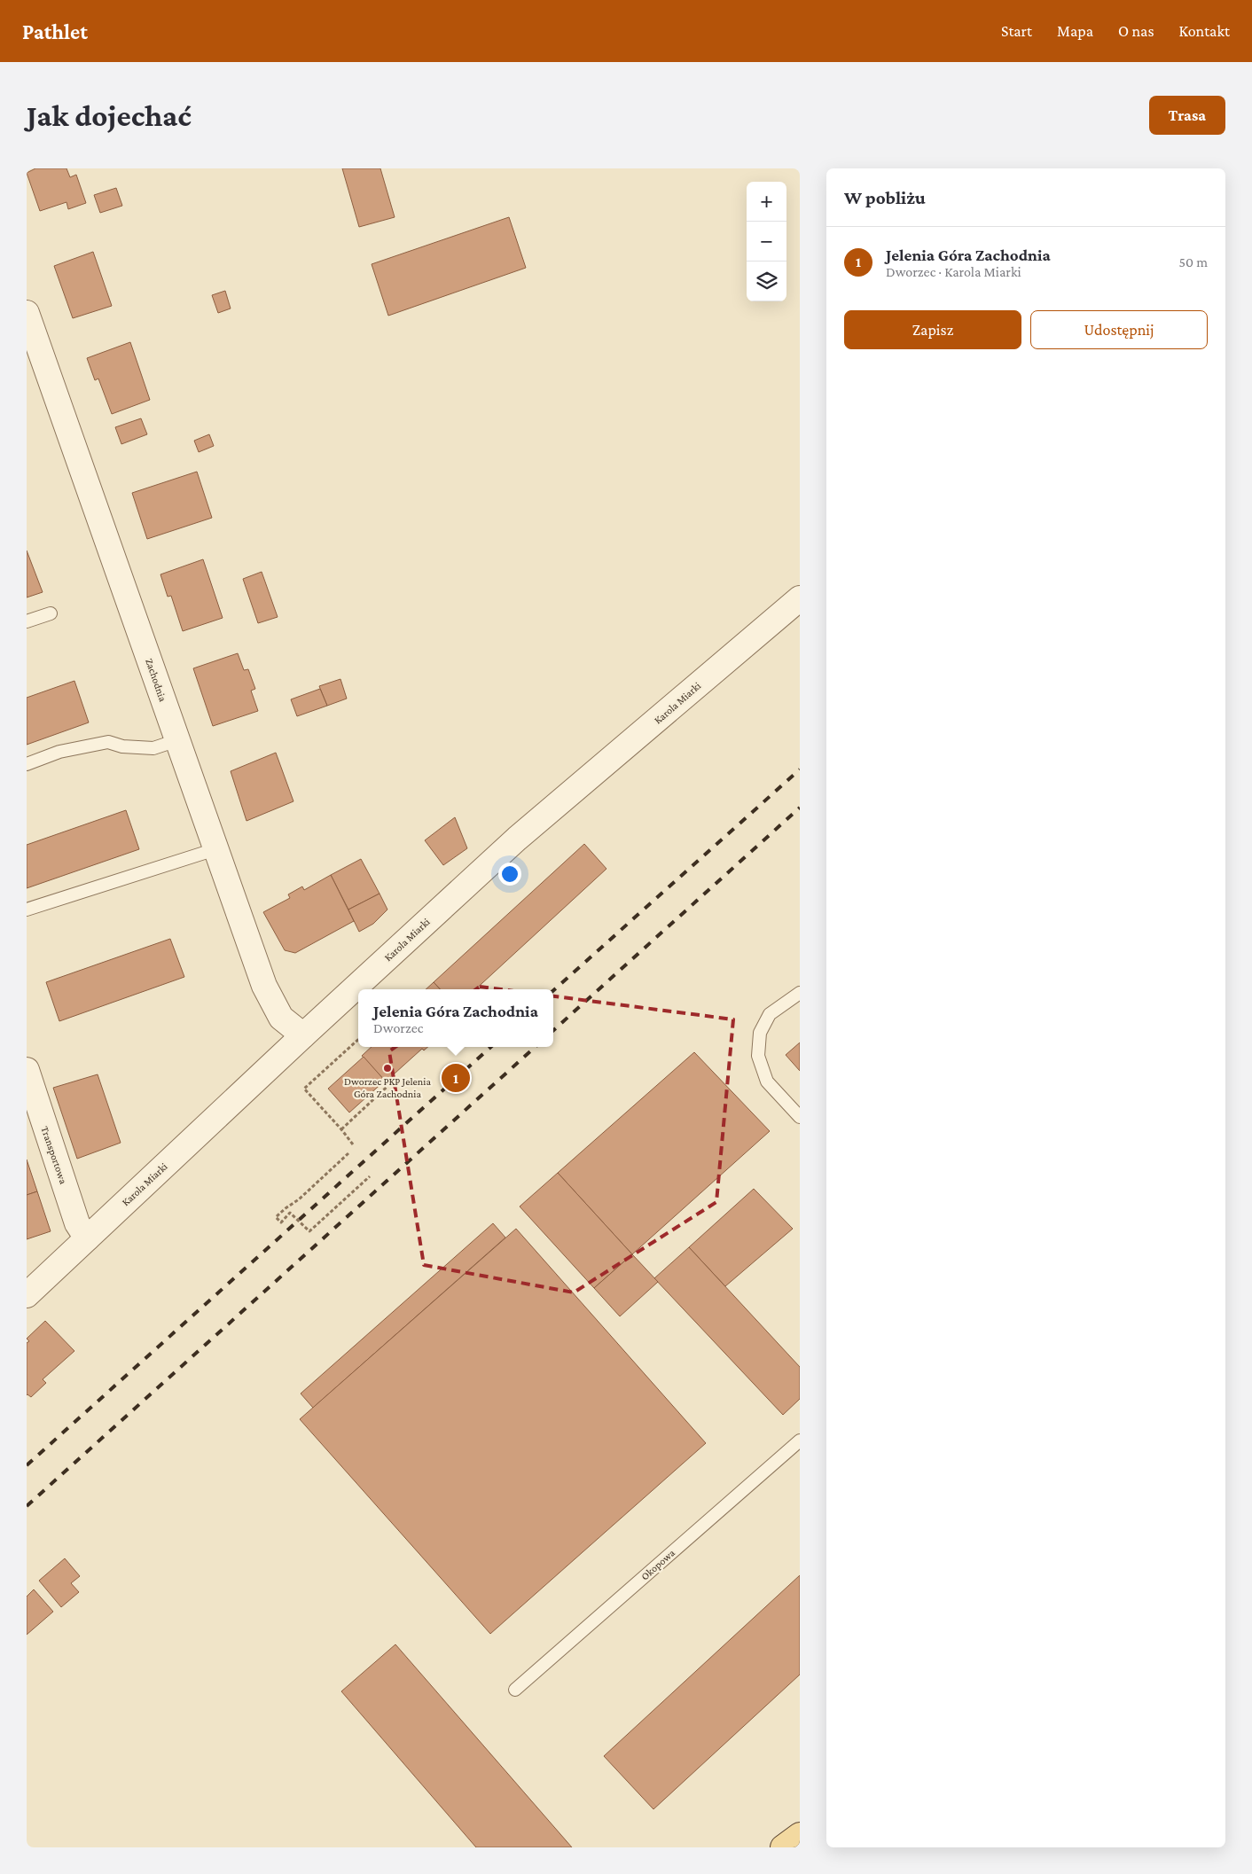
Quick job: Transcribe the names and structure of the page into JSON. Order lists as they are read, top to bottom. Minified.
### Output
{"streets":{"street":["Zachodnia","Karola Miarki","Transportowa"],"lane":["Okopowa"]},"crossings":[["Zachodnia","Karola Miarki"],["Karola Miarki","Transportowa"]],"places":["Dworzec PKP Jelenia Góra Zachodnia"],"page":{"header":"Pathlet","nav":["Start","Mapa","O nas","Kontakt"],"buttons":["Trasa",["Zapisz","Udostępnij"]],"title":"Jak dojechać","heading":"W pobliżu","map_buttons":["+","−"],"list":[{"mark":"1","name":"Jelenia Góra Zachodnia","note":"Dworzec · Karola Miarki","value":"50 m"}],"popup":["Jelenia Góra Zachodnia","Dworzec"],"pins":"1"}}
